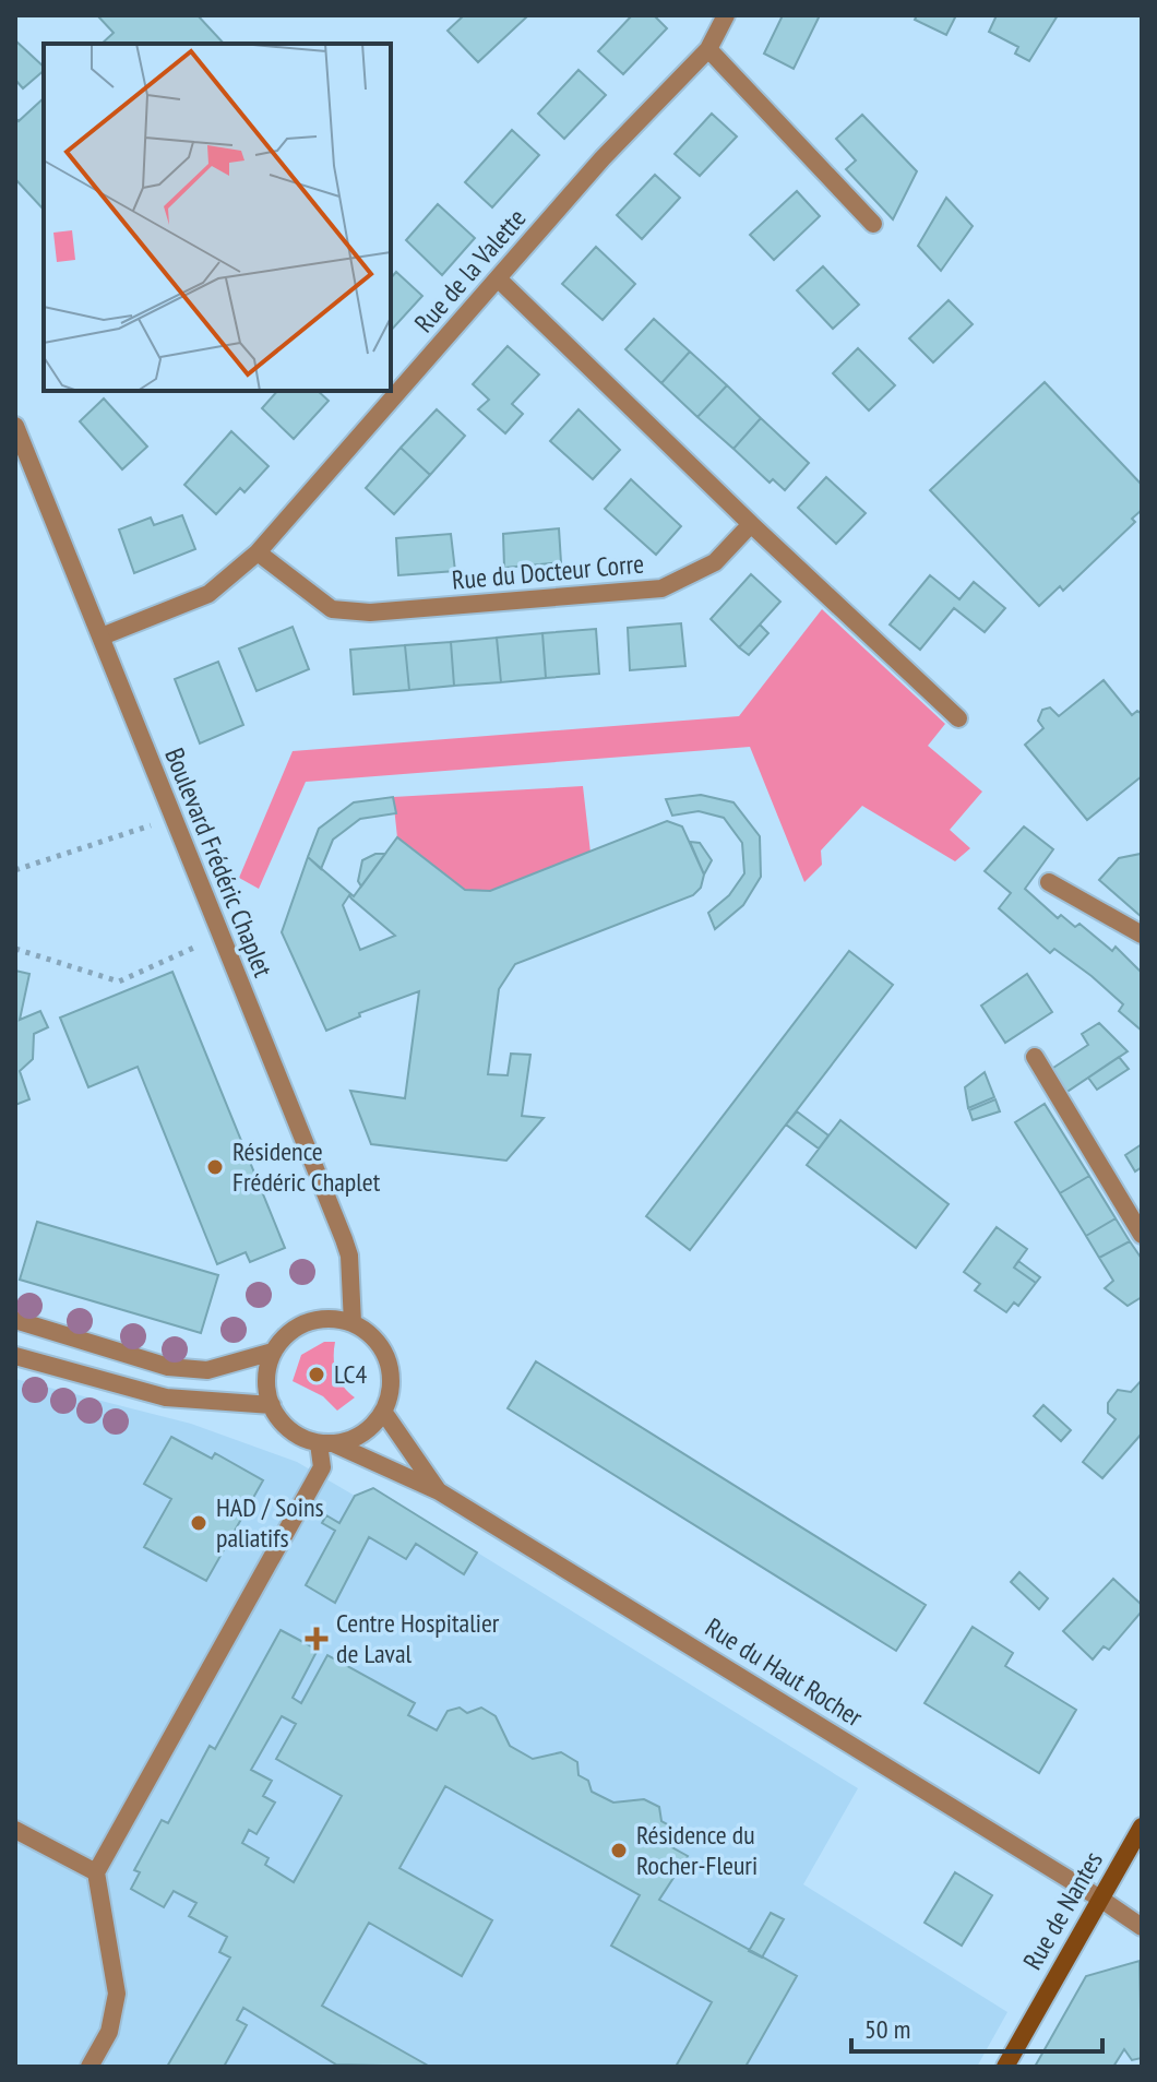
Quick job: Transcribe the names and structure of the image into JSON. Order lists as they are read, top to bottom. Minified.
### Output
{"streets":{"main road":["Rue de Nantes"],"street":["Rue de la Valette","Rue du Docteur Corre","Boulevard Frédéric Chaplet","Rue du Haut Rocher"]},"crossings":[["Rue de la Valette","Rue du Docteur Corre"],["Rue de la Valette","Boulevard Frédéric Chaplet"],["Boulevard Frédéric Chaplet","Rue du Haut Rocher"],["Rue du Haut Rocher","Rue de Nantes"]],"places":{"other":["Résidence Frédéric Chaplet","LC4","HAD / Soins paliatifs","Résidence du Rocher-Fleuri"],"health":["Centre Hospitalier de Laval"]},"scale_bar":"50 m"}
